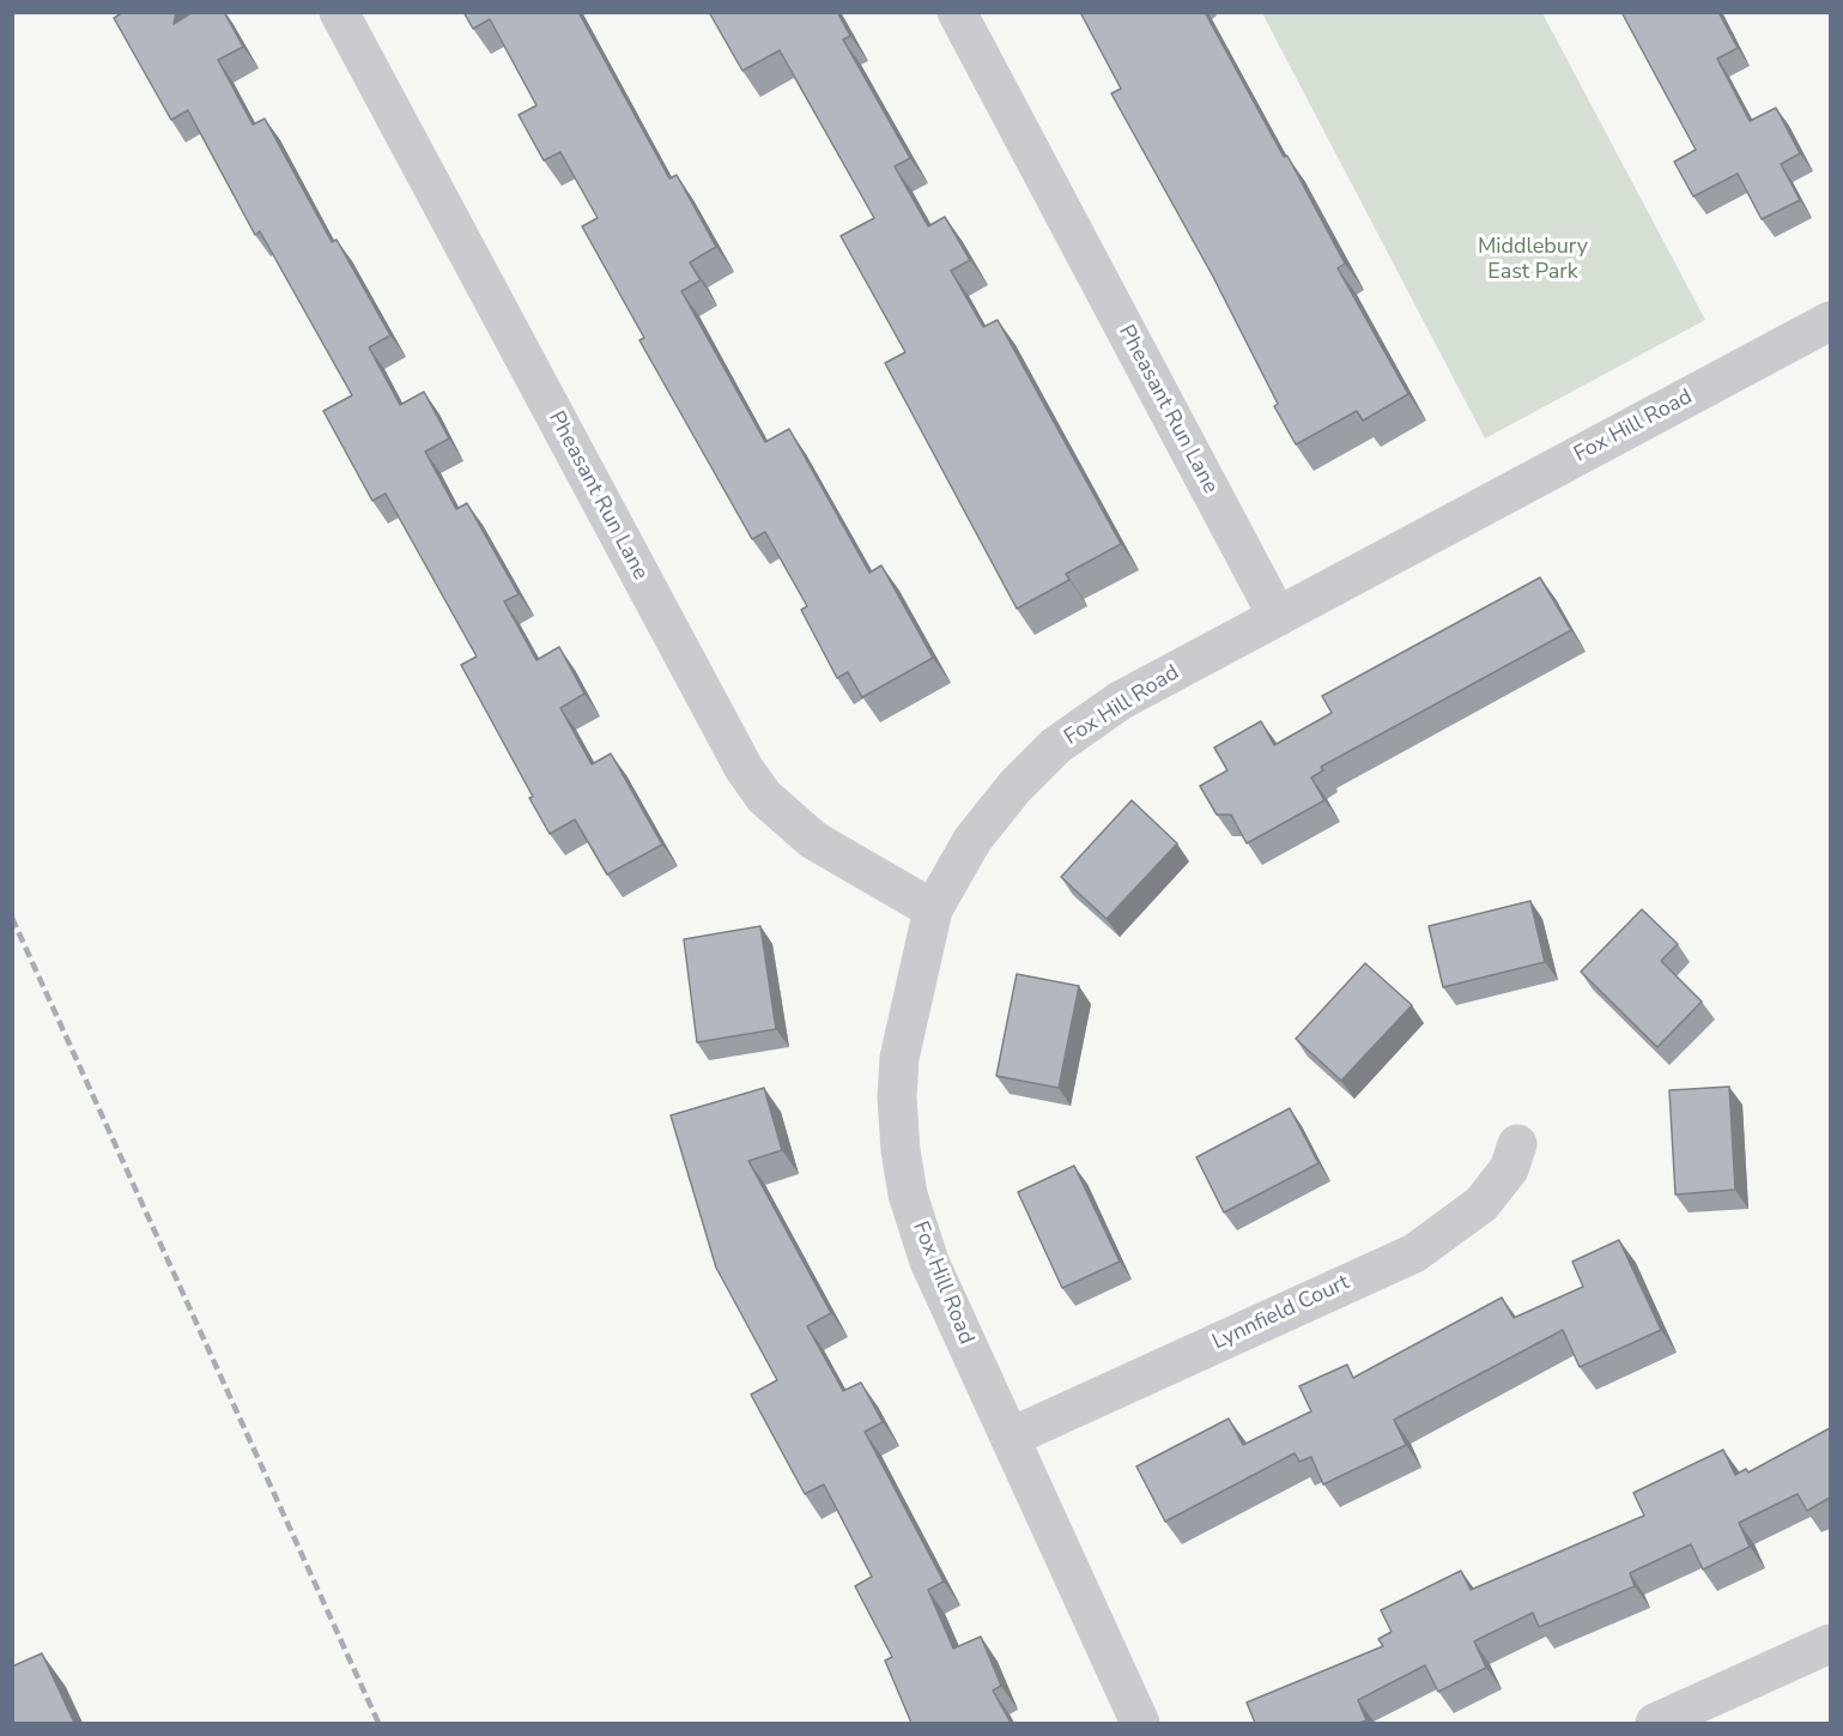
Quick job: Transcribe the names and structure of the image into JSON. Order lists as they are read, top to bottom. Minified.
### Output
{"streets":{"street":["Pheasant Run Lane","Fox Hill Road","Lynnfield Court"]},"crossings":[["Pheasant Run Lane","Fox Hill Road"],["Fox Hill Road","Lynnfield Court"]],"parks":["Middlebury East Park"]}
